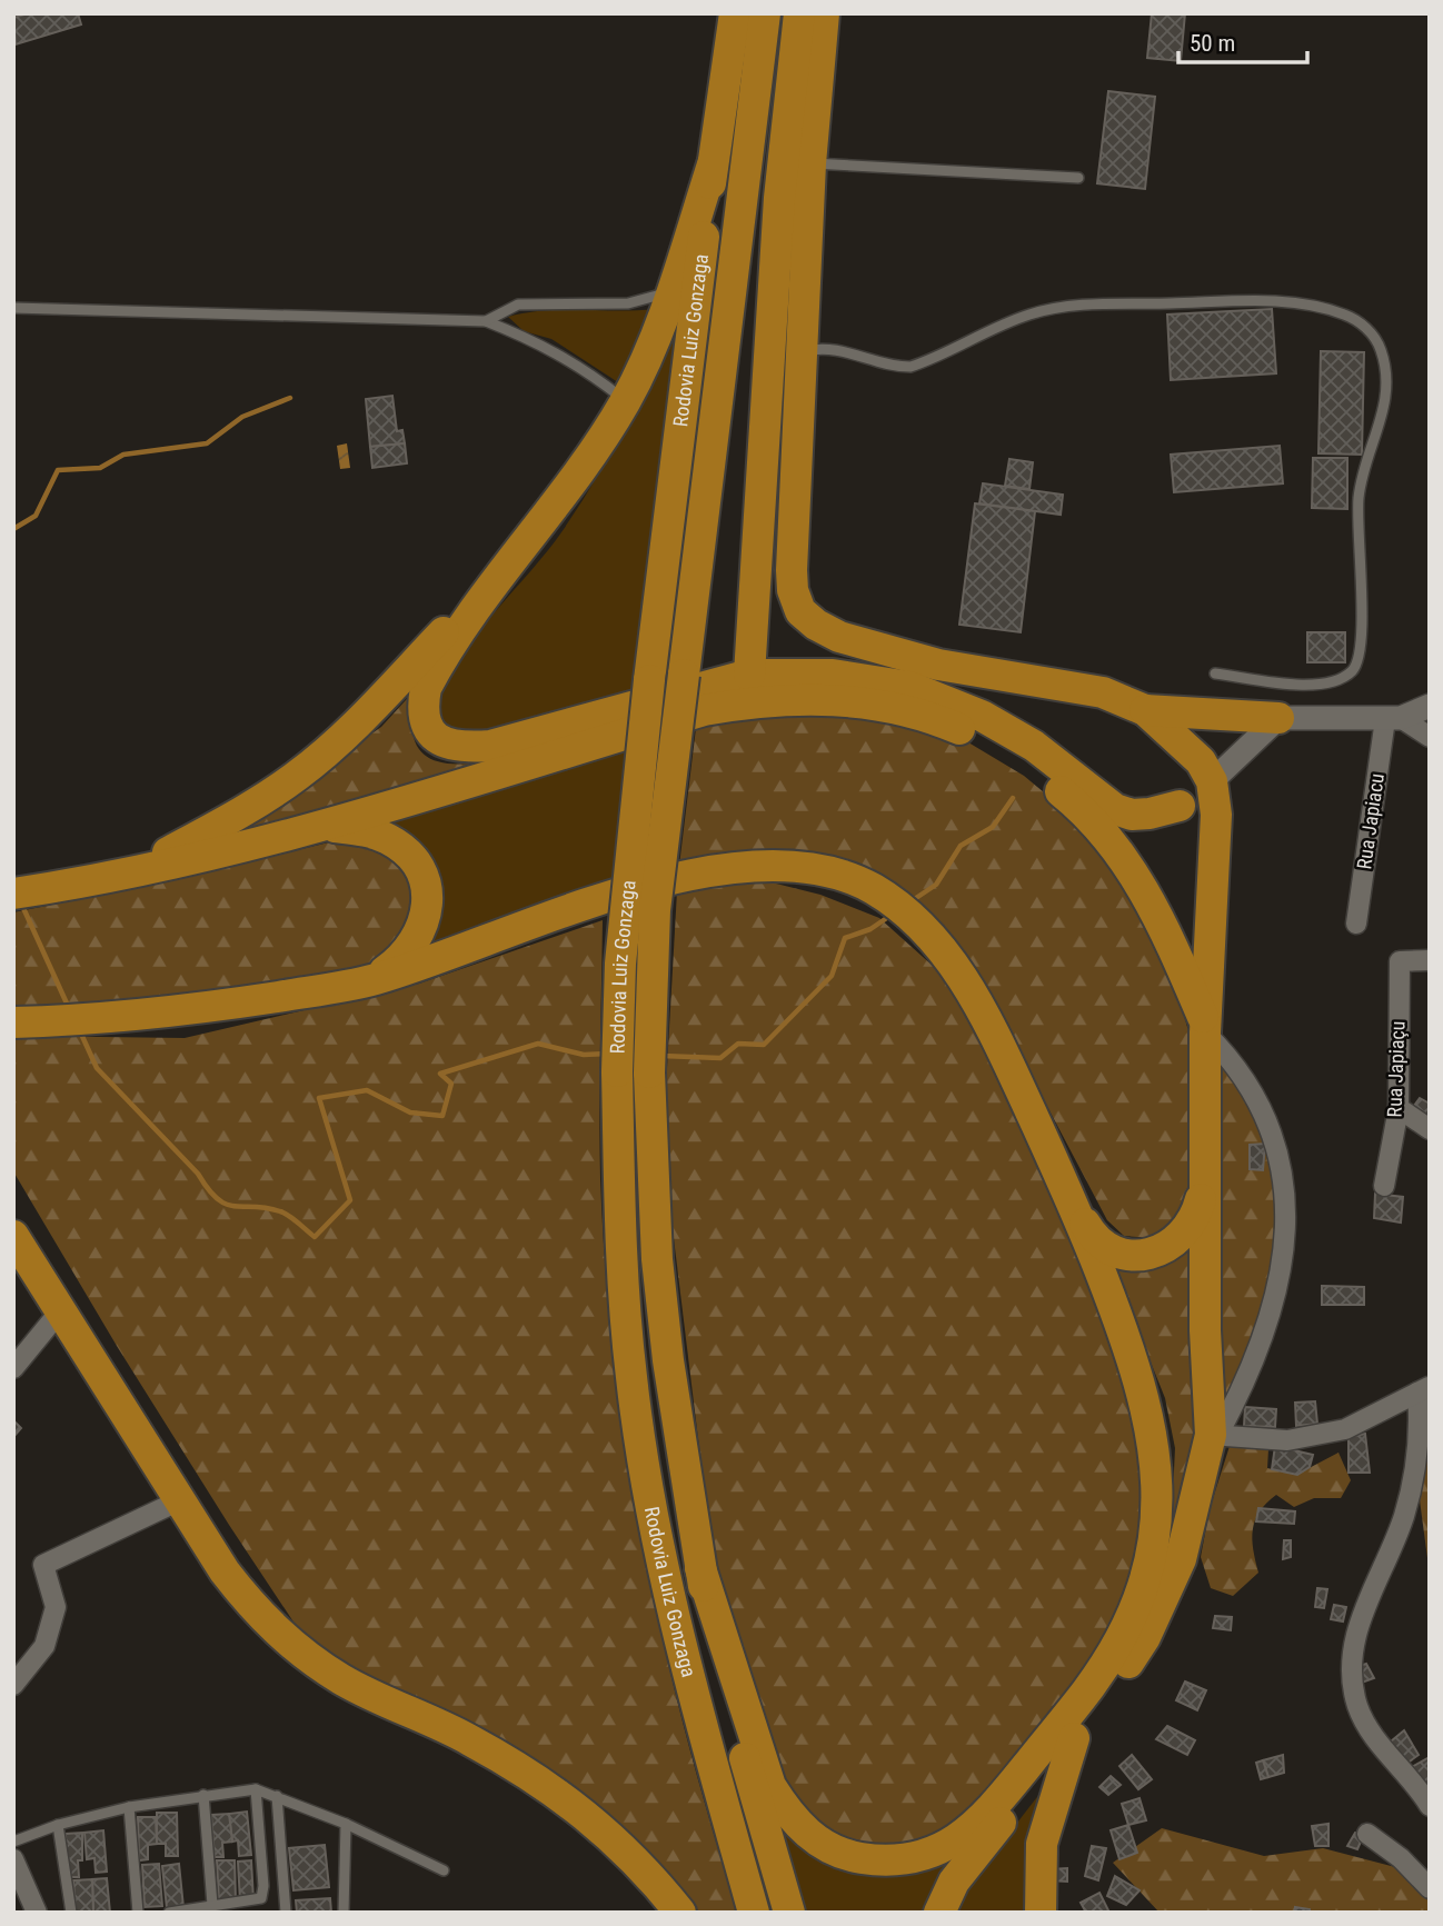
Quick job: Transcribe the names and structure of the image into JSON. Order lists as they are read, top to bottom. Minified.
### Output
{"streets":{"highway":["Rodovia Luiz Gonzaga"],"street":["Rua Japiacu","Rua Japiaçu"]},"scale_bar":"50 m"}
